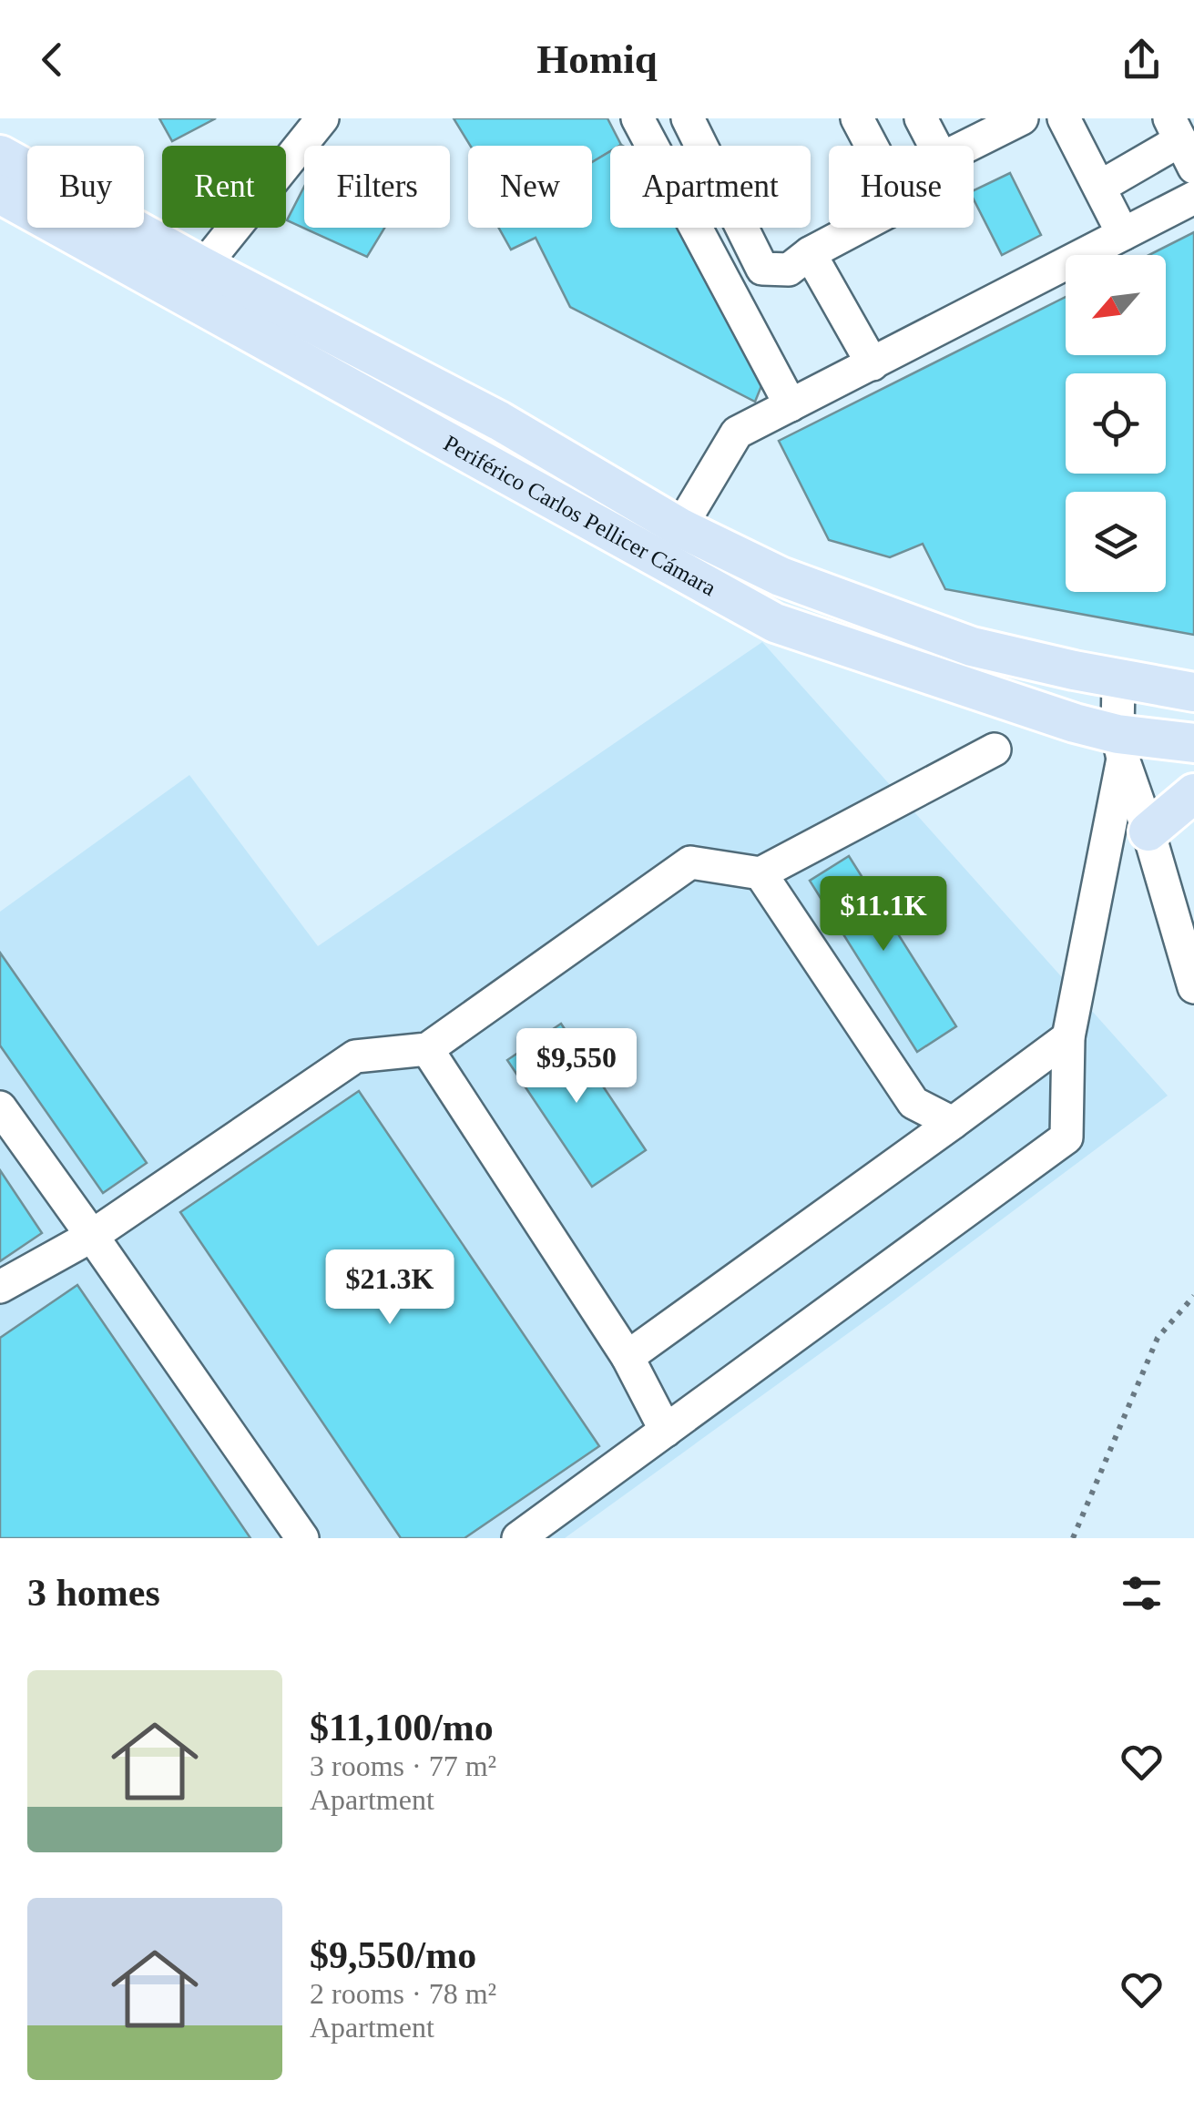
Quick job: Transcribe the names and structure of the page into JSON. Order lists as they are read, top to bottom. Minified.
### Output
{"streets":{"main road":["Periférico Carlos Pellicer Cámara"]},"north":"bottom left","page":{"header":"Homiq","chip":["Buy","Rent","Filters","New","Apartment","House"],"price":["$11.1K","$9,550","$21.3K"],"heading":"3 homes","list":[{"name":"$11,100/mo","note":"3 rooms · 77 m² · Apartment"},{"name":"$9,550/mo","note":"2 rooms · 78 m² · Apartment"}]}}
